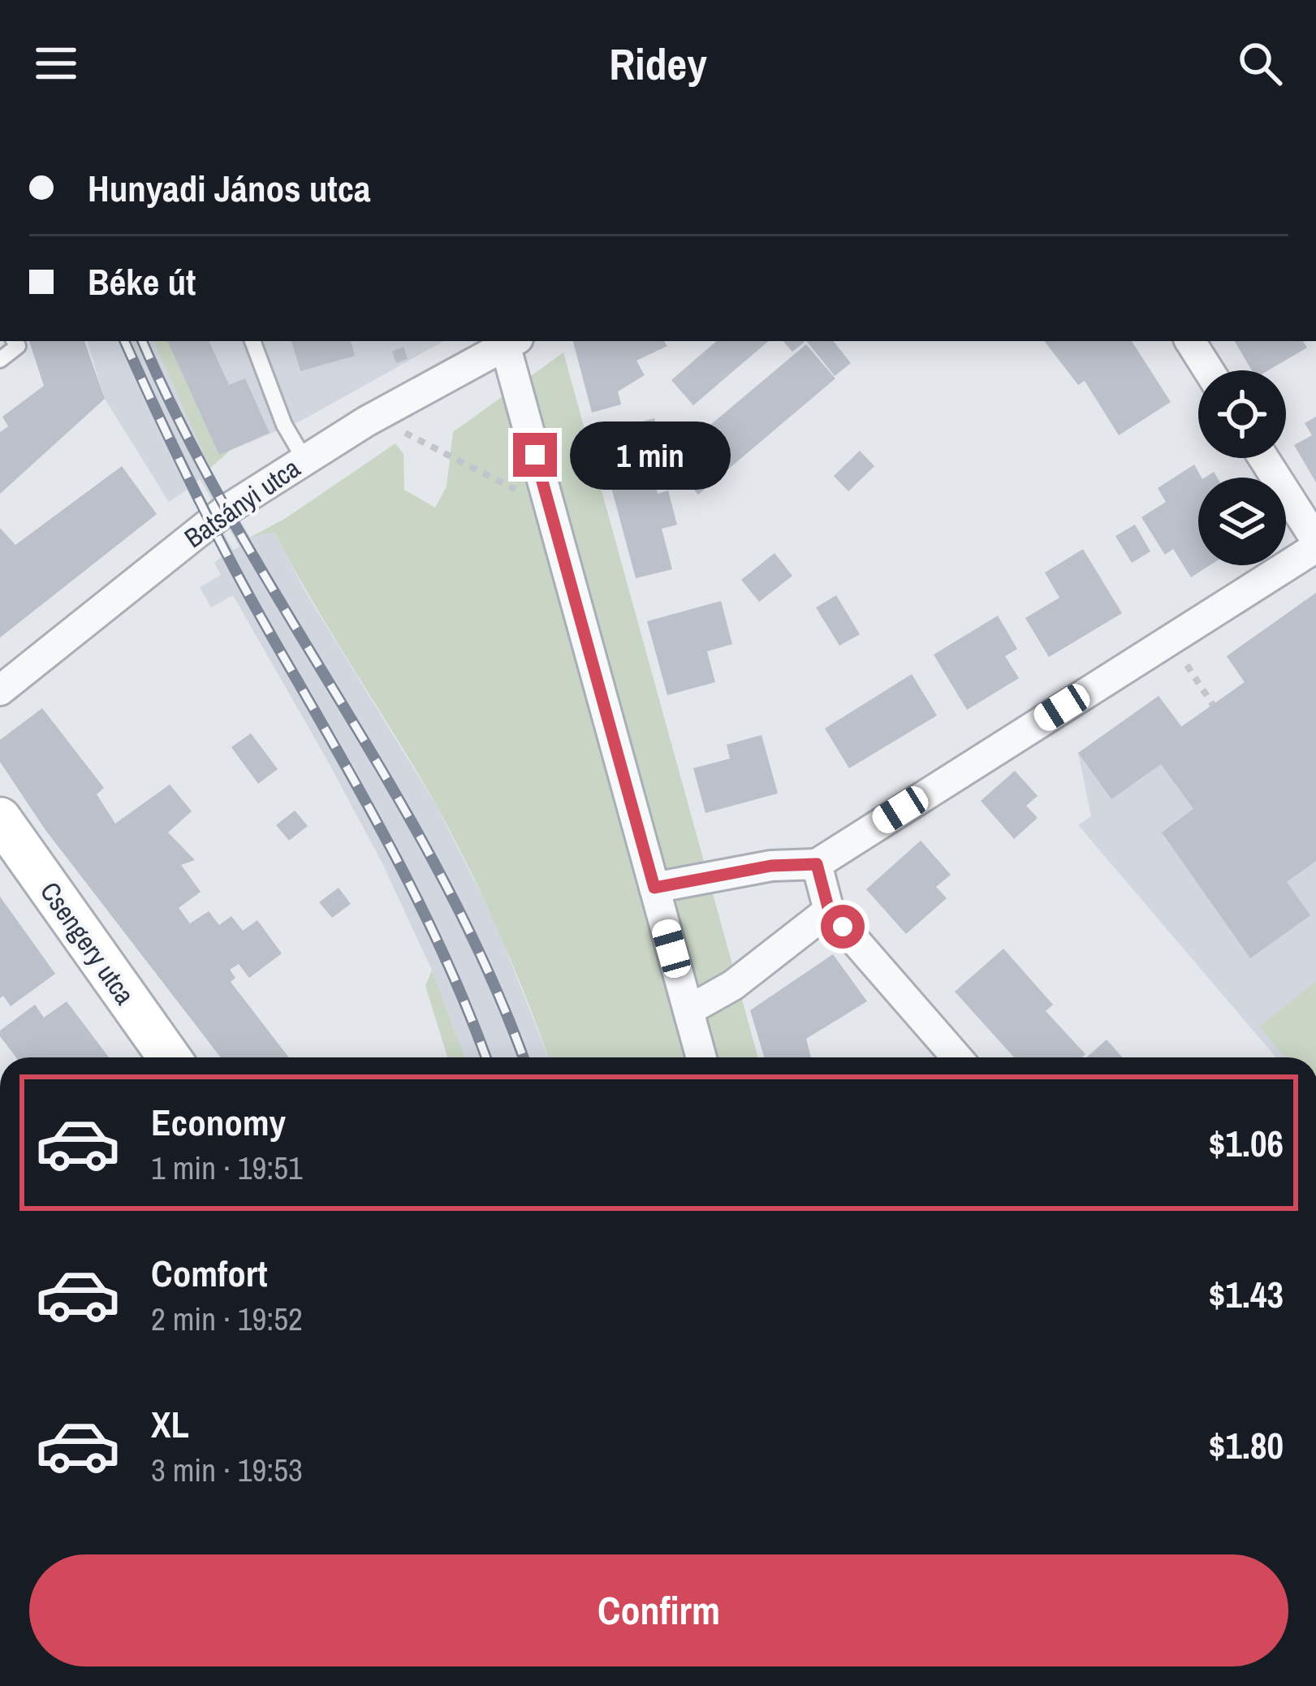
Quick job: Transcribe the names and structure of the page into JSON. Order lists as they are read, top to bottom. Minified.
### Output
{"streets":{"main road":["Csengery utca"],"street":["Batsányi utca"]},"page":{"header":"Ridey","banner":["Hunyadi János utca","Béke út"],"bubble":"1 min","list":[{"name":"Economy","note":"1 min · 19:51","value":"$1.06"},{"name":"Comfort","note":"2 min · 19:52","value":"$1.43"},{"name":"XL","note":"3 min · 19:53","value":"$1.80"}],"buttons":"Confirm"}}
